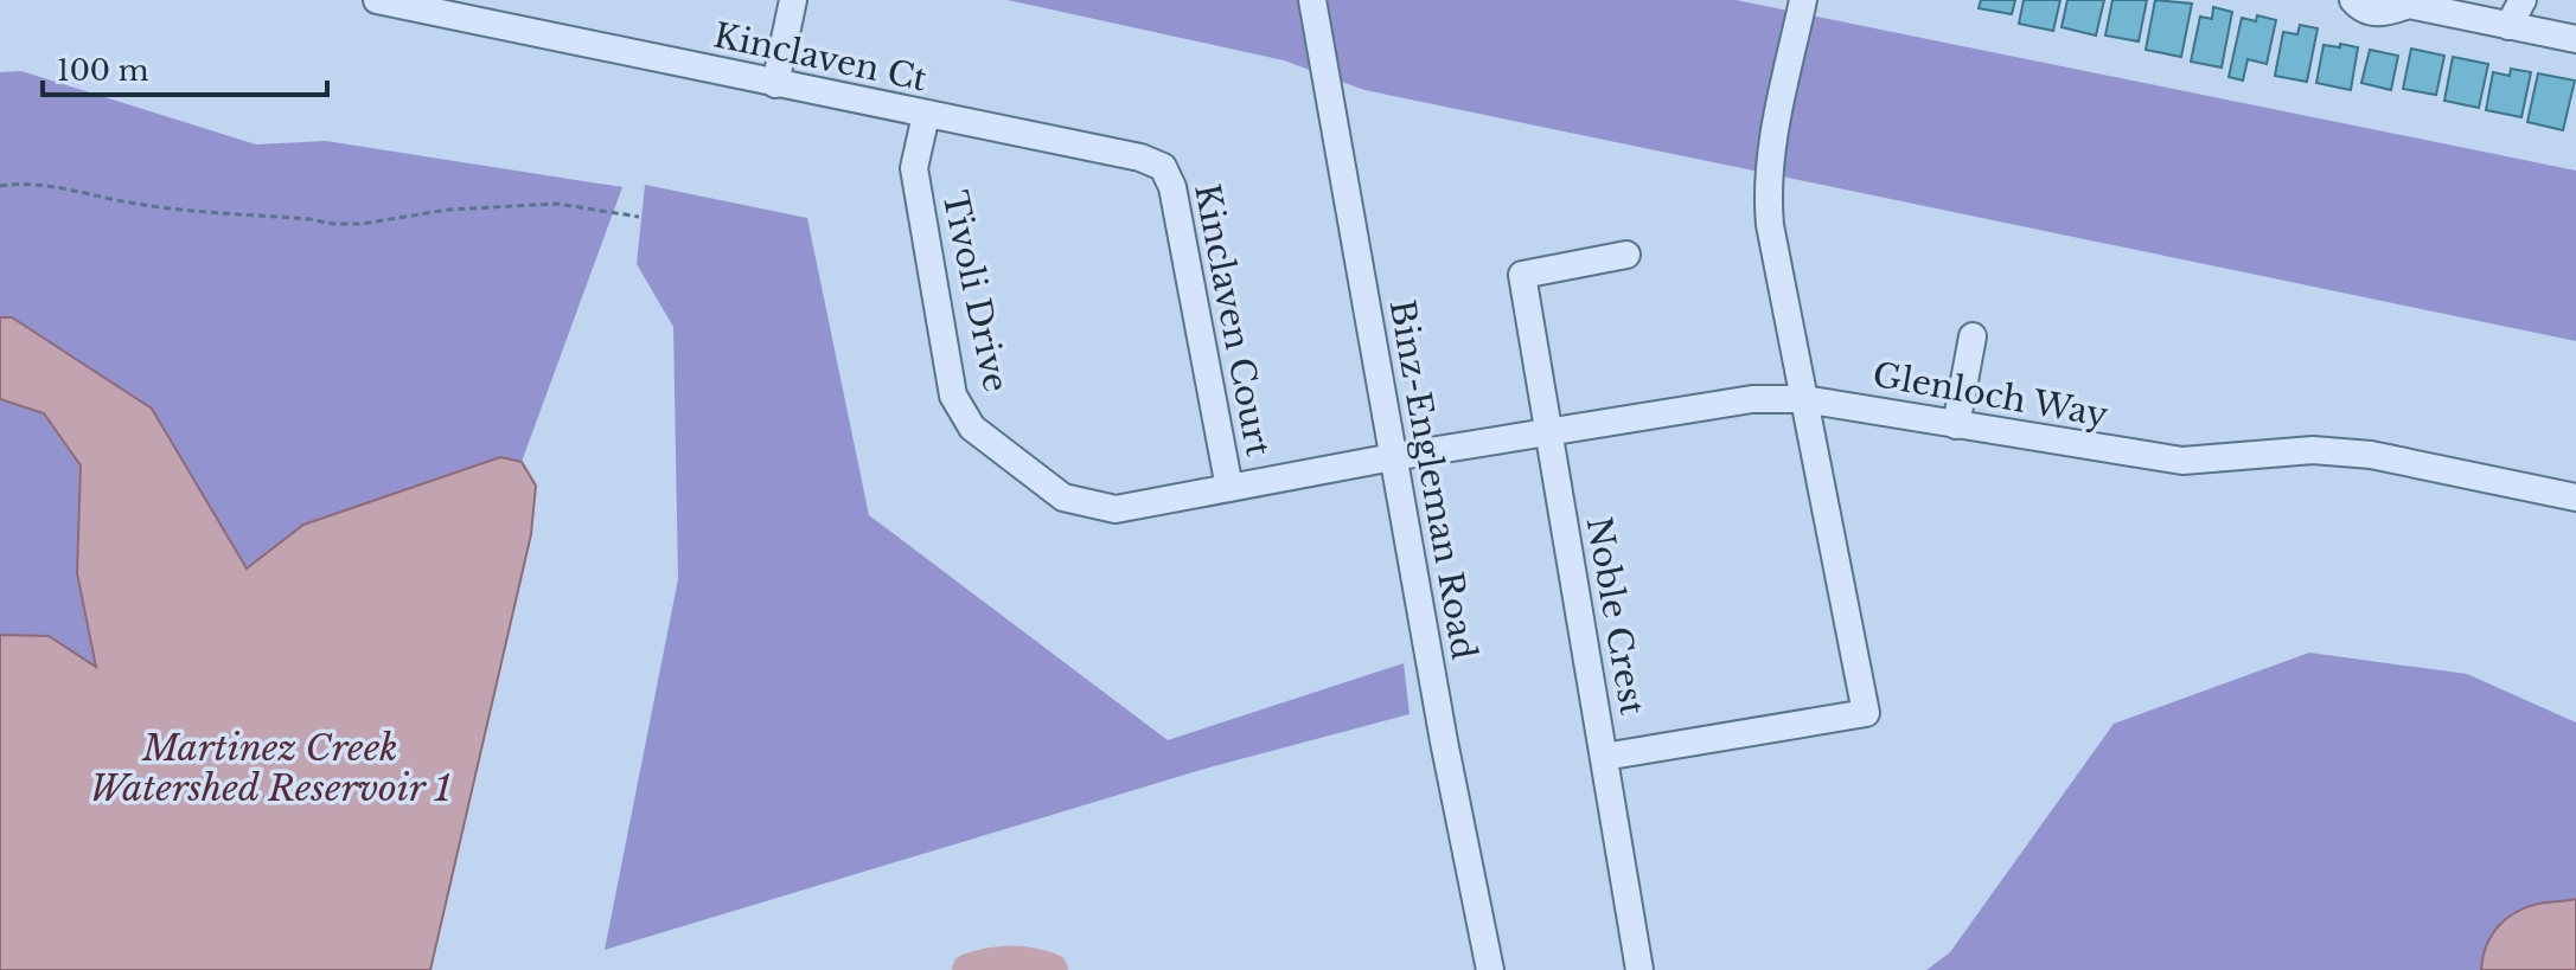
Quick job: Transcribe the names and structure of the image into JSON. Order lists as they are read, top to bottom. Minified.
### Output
{"streets":{"street":["Kinclaven Ct","Tivoli Drive","Kinclaven Court","Glenloch Way","Binz-Engleman Road","Noble Crest"]},"crossings":[["Kinclaven Ct","Tivoli Drive"],["Kinclaven Ct","Kinclaven Court"],["Tivoli Drive","Kinclaven Court"],["Tivoli Drive","Glenloch Way"],["Tivoli Drive","Binz-Engleman Road"],["Glenloch Way","Binz-Engleman Road"],["Glenloch Way","Noble Crest"]],"water":["Martinez Creek Watershed Reservoir 1"],"scale_bar":"100 m"}
